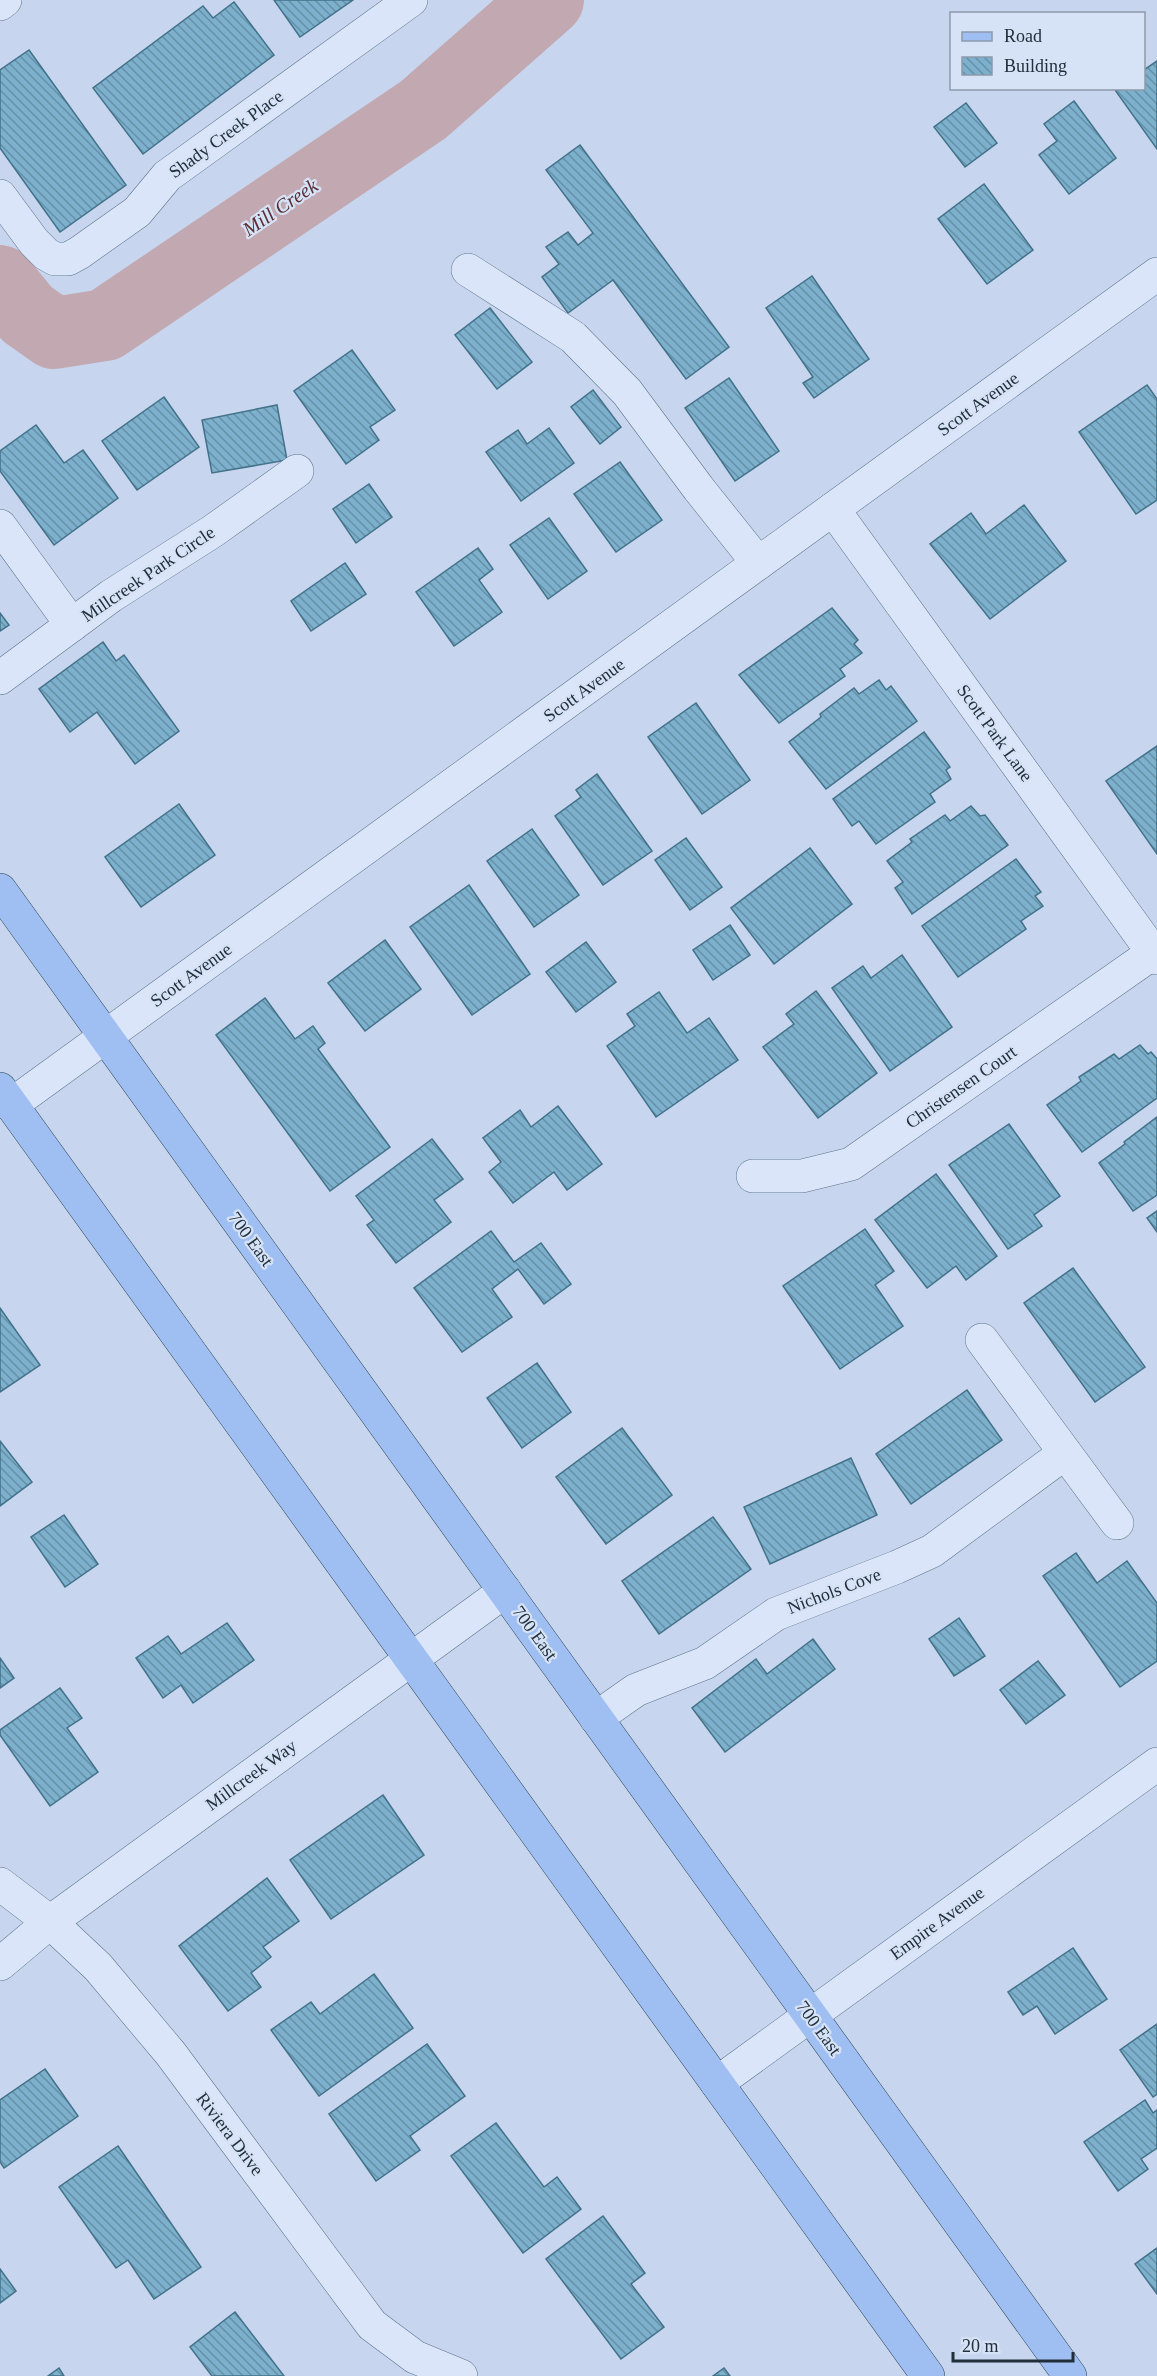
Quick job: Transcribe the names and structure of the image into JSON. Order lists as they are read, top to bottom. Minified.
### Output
{"streets":{"main road":["700 East"],"street":["Shady Creek Place","Scott Avenue","Millcreek Park Circle","Scott Park Lane","Christensen Court","Nichols Cove","Millcreek Way","Empire Avenue","Riviera Drive"]},"crossings":[["Scott Avenue","Scott Park Lane"],["Scott Avenue","700 East"],["Scott Park Lane","Christensen Court"],["700 East","Nichols Cove"],["700 East","Millcreek Way"],["700 East","Empire Avenue"],["Millcreek Way","Riviera Drive"]],"water":["Mill Creek"],"legend":["Road","Building"],"scale_bar":"20 m"}
